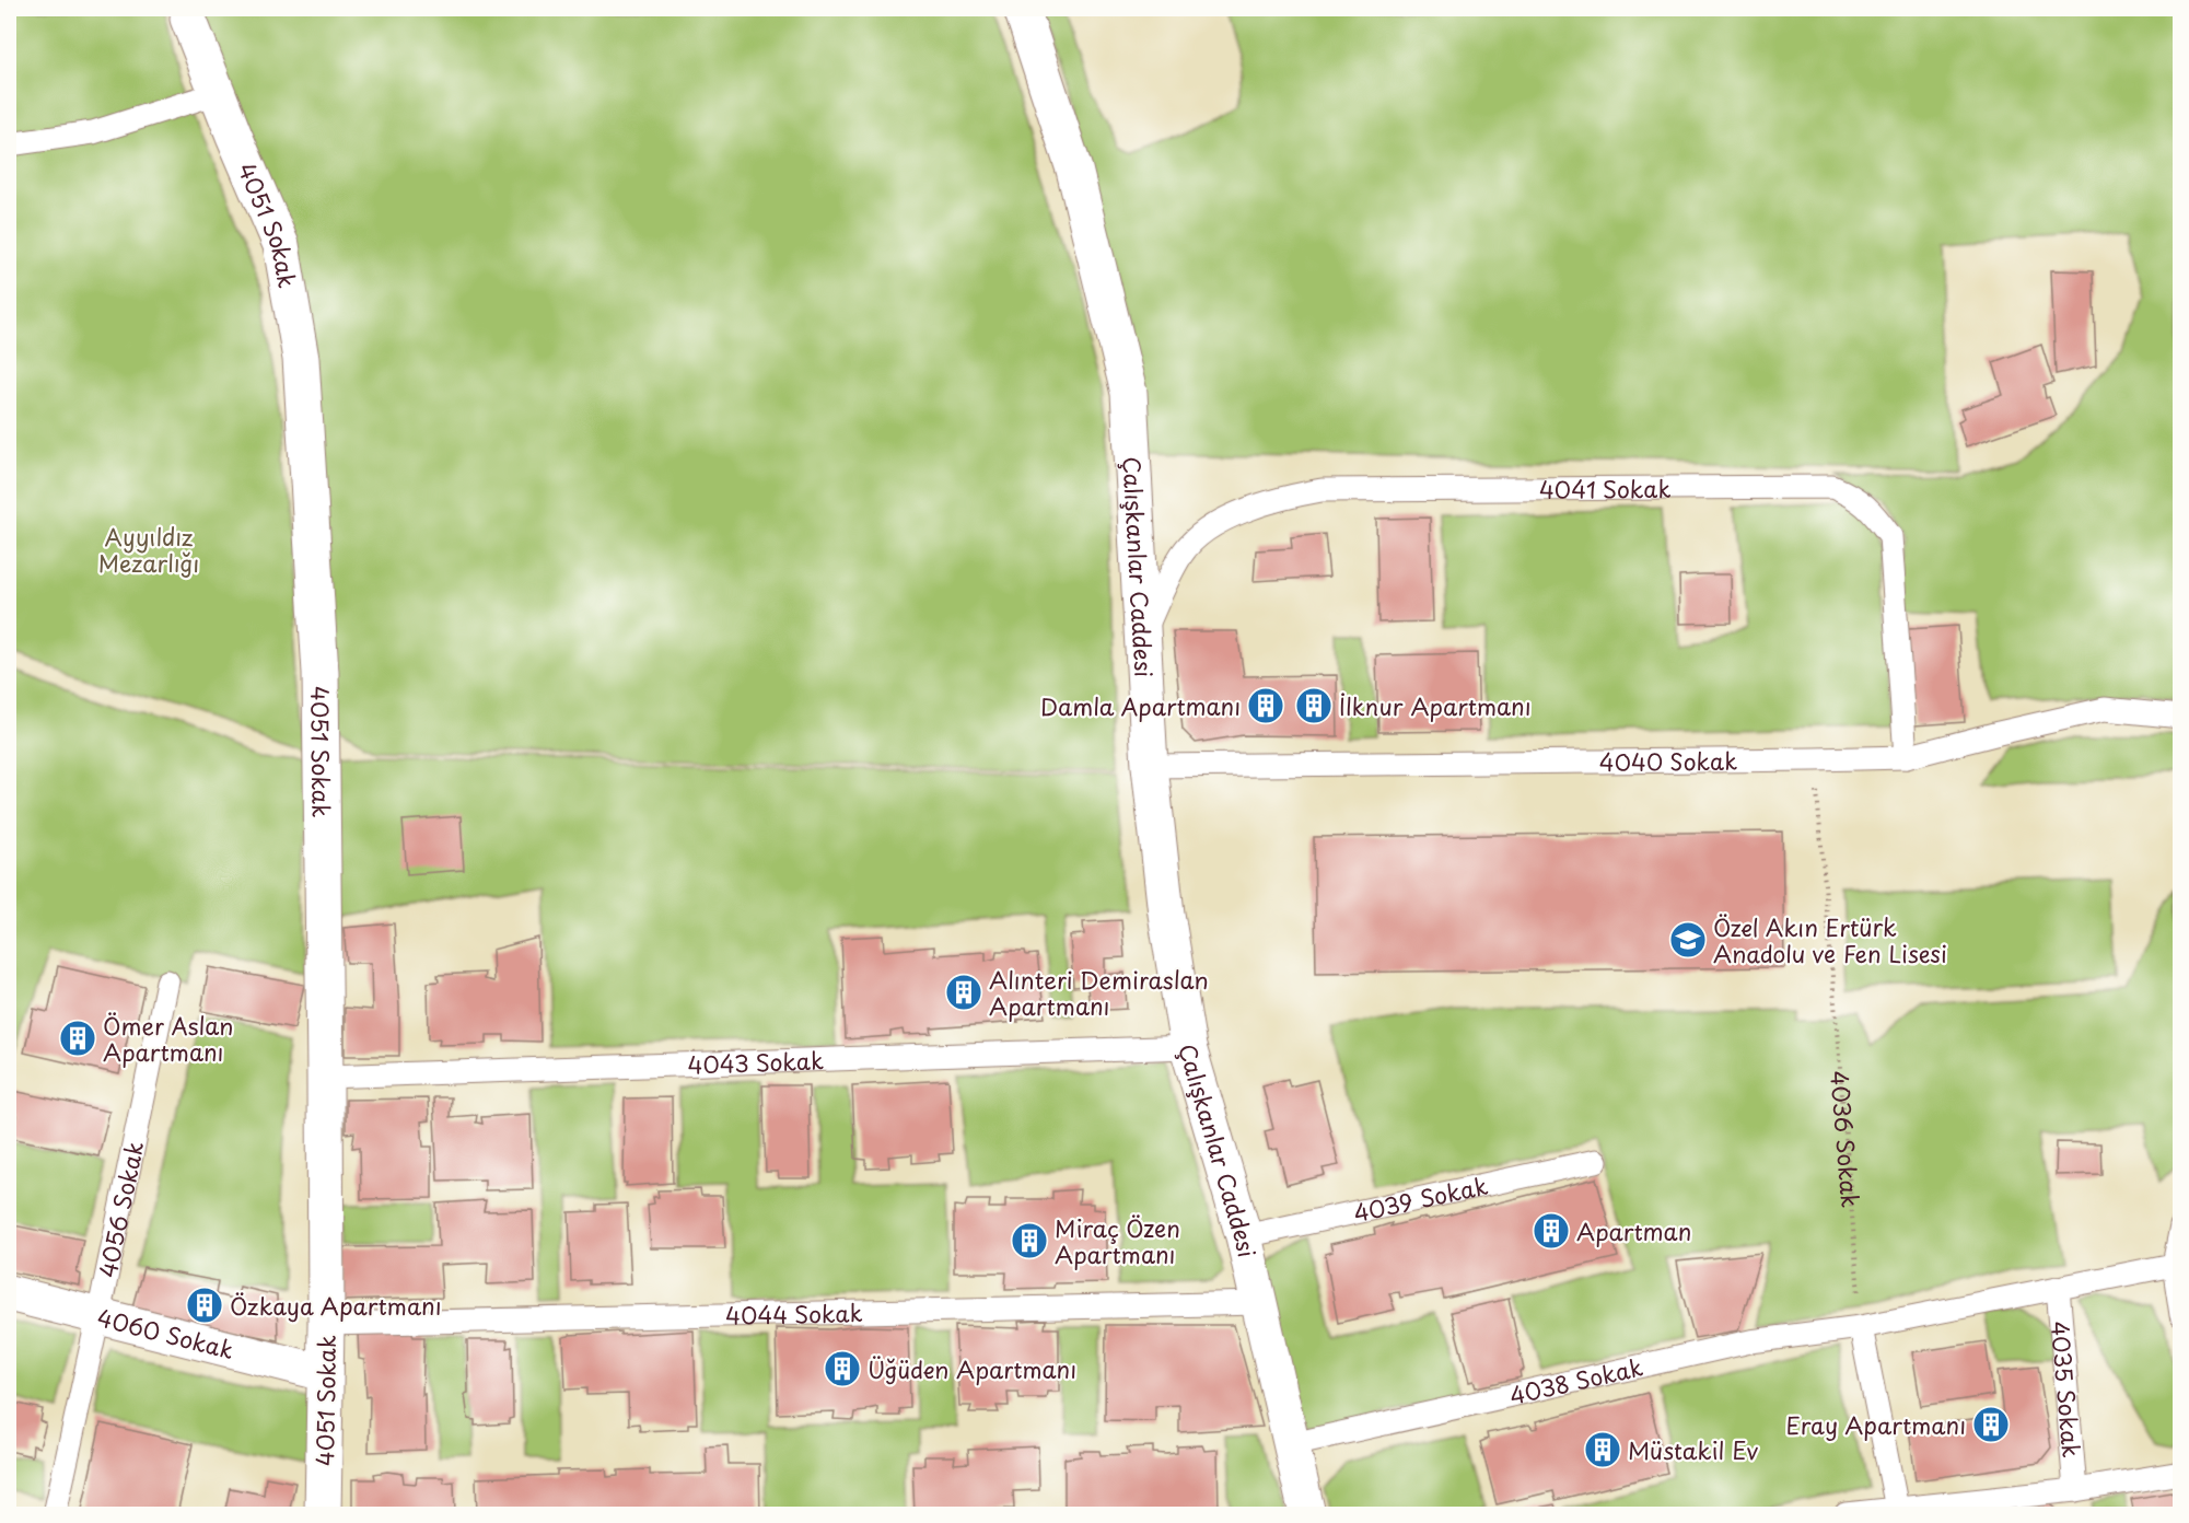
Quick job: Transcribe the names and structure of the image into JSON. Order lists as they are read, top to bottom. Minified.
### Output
{"streets":{"street":["4051 Sokak","Çalışkanlar Caddesi","4060 Sokak"],"lane":["4041 Sokak","4040 Sokak","4043 Sokak","4039 Sokak","4056 Sokak","4044 Sokak","4038 Sokak","4035 Sokak"],"path":["4036 Sokak"]},"crossings":[["4051 Sokak","4043 Sokak"],["4051 Sokak","4044 Sokak"],["4051 Sokak","4060 Sokak"],["4041 Sokak","Çalışkanlar Caddesi"],["4041 Sokak","4040 Sokak"],["Çalışkanlar Caddesi","4040 Sokak"],["Çalışkanlar Caddesi","4043 Sokak"],["Çalışkanlar Caddesi","4039 Sokak"],["Çalışkanlar Caddesi","4044 Sokak"],["Çalışkanlar Caddesi","4038 Sokak"],["4040 Sokak","4036 Sokak"],["4036 Sokak","4038 Sokak"],["4056 Sokak","4060 Sokak"],["4038 Sokak","4035 Sokak"]],"parks":["Ayyıldız Mezarlığı"],"places":{"building":["Damla Apartmanı","İlknur Apartmanı","Alınteri Demiraslan Apartmanı","Ömer Aslan Apartmanı","Apartman","Miraç Özen Apartmanı","Özkaya Apartmanı","Üğüden Apartmanı","Eray Apartmanı","Müstakil Ev"],"school or university":["Özel Akın Ertürk Anadolu ve Fen Lisesi"]}}
